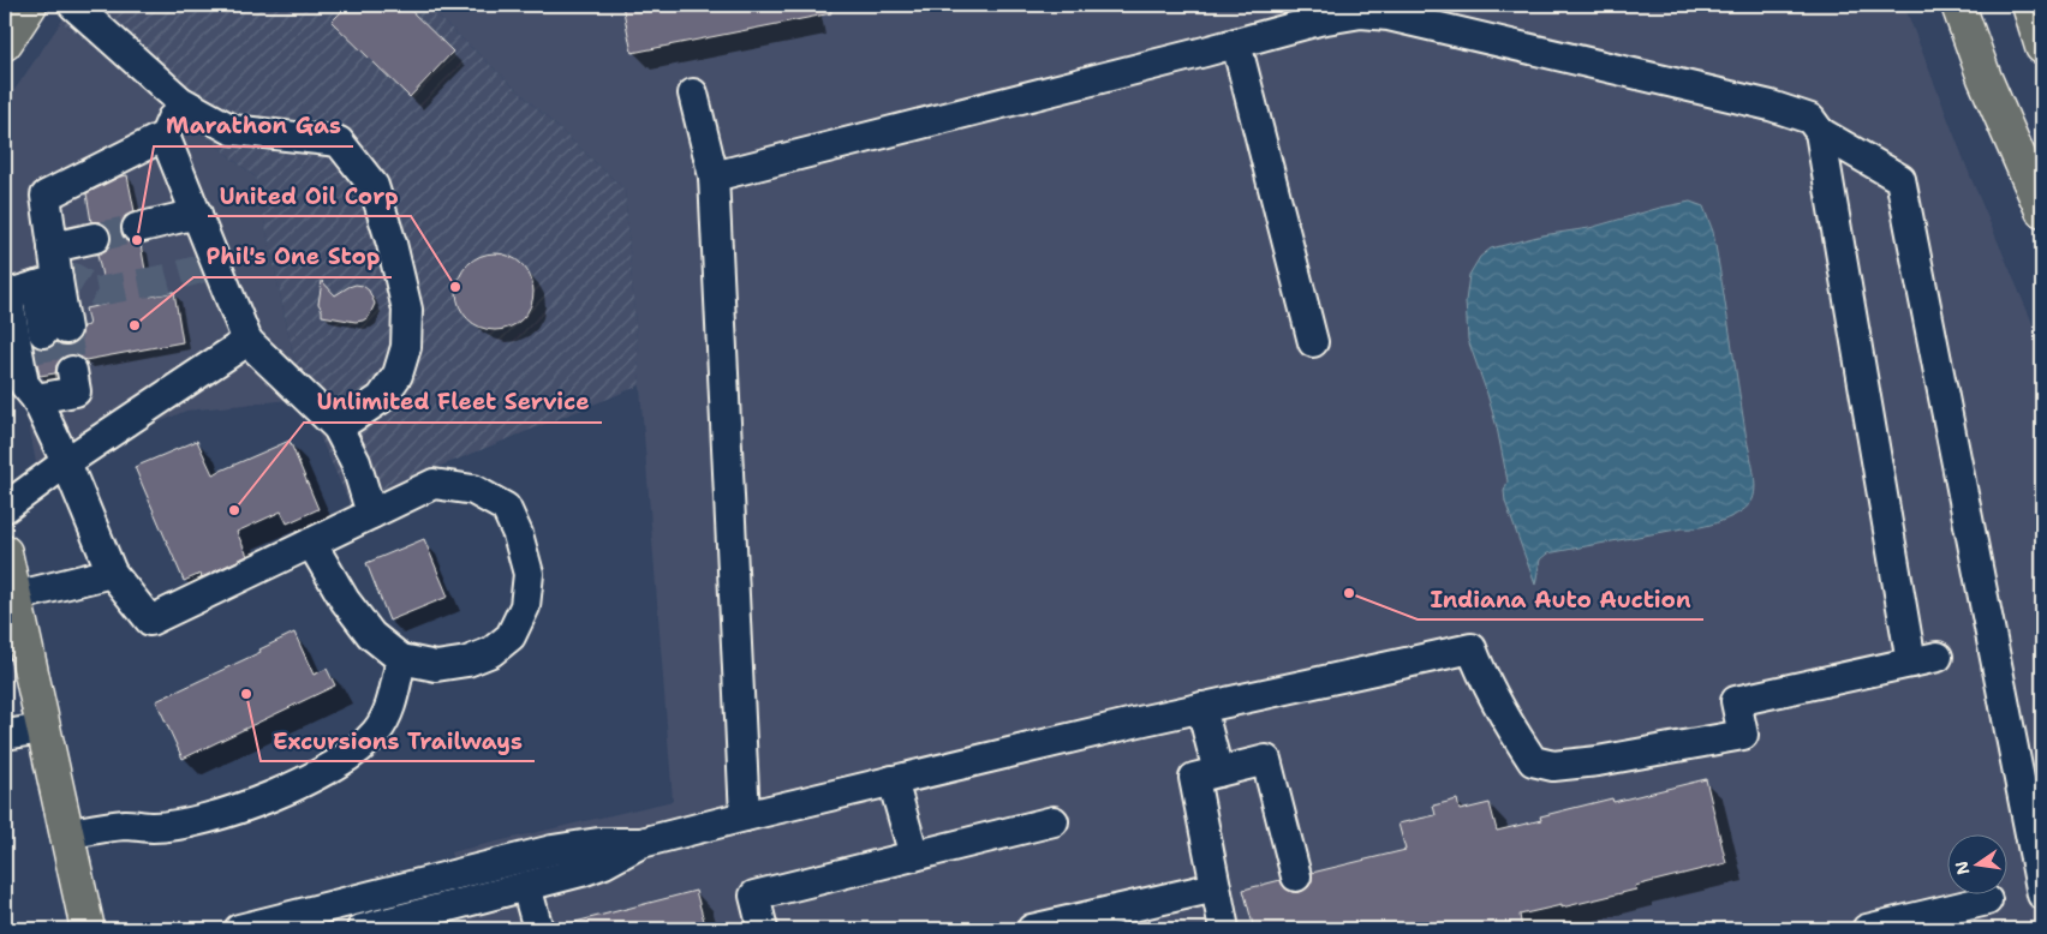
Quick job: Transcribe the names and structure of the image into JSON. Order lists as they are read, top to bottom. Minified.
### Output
{"places":["Marathon Gas","United Oil Corp","Phil's One Stop","Unlimited Fleet Service","Indiana Auto Auction","Excursions Trailways"],"north":"left"}
